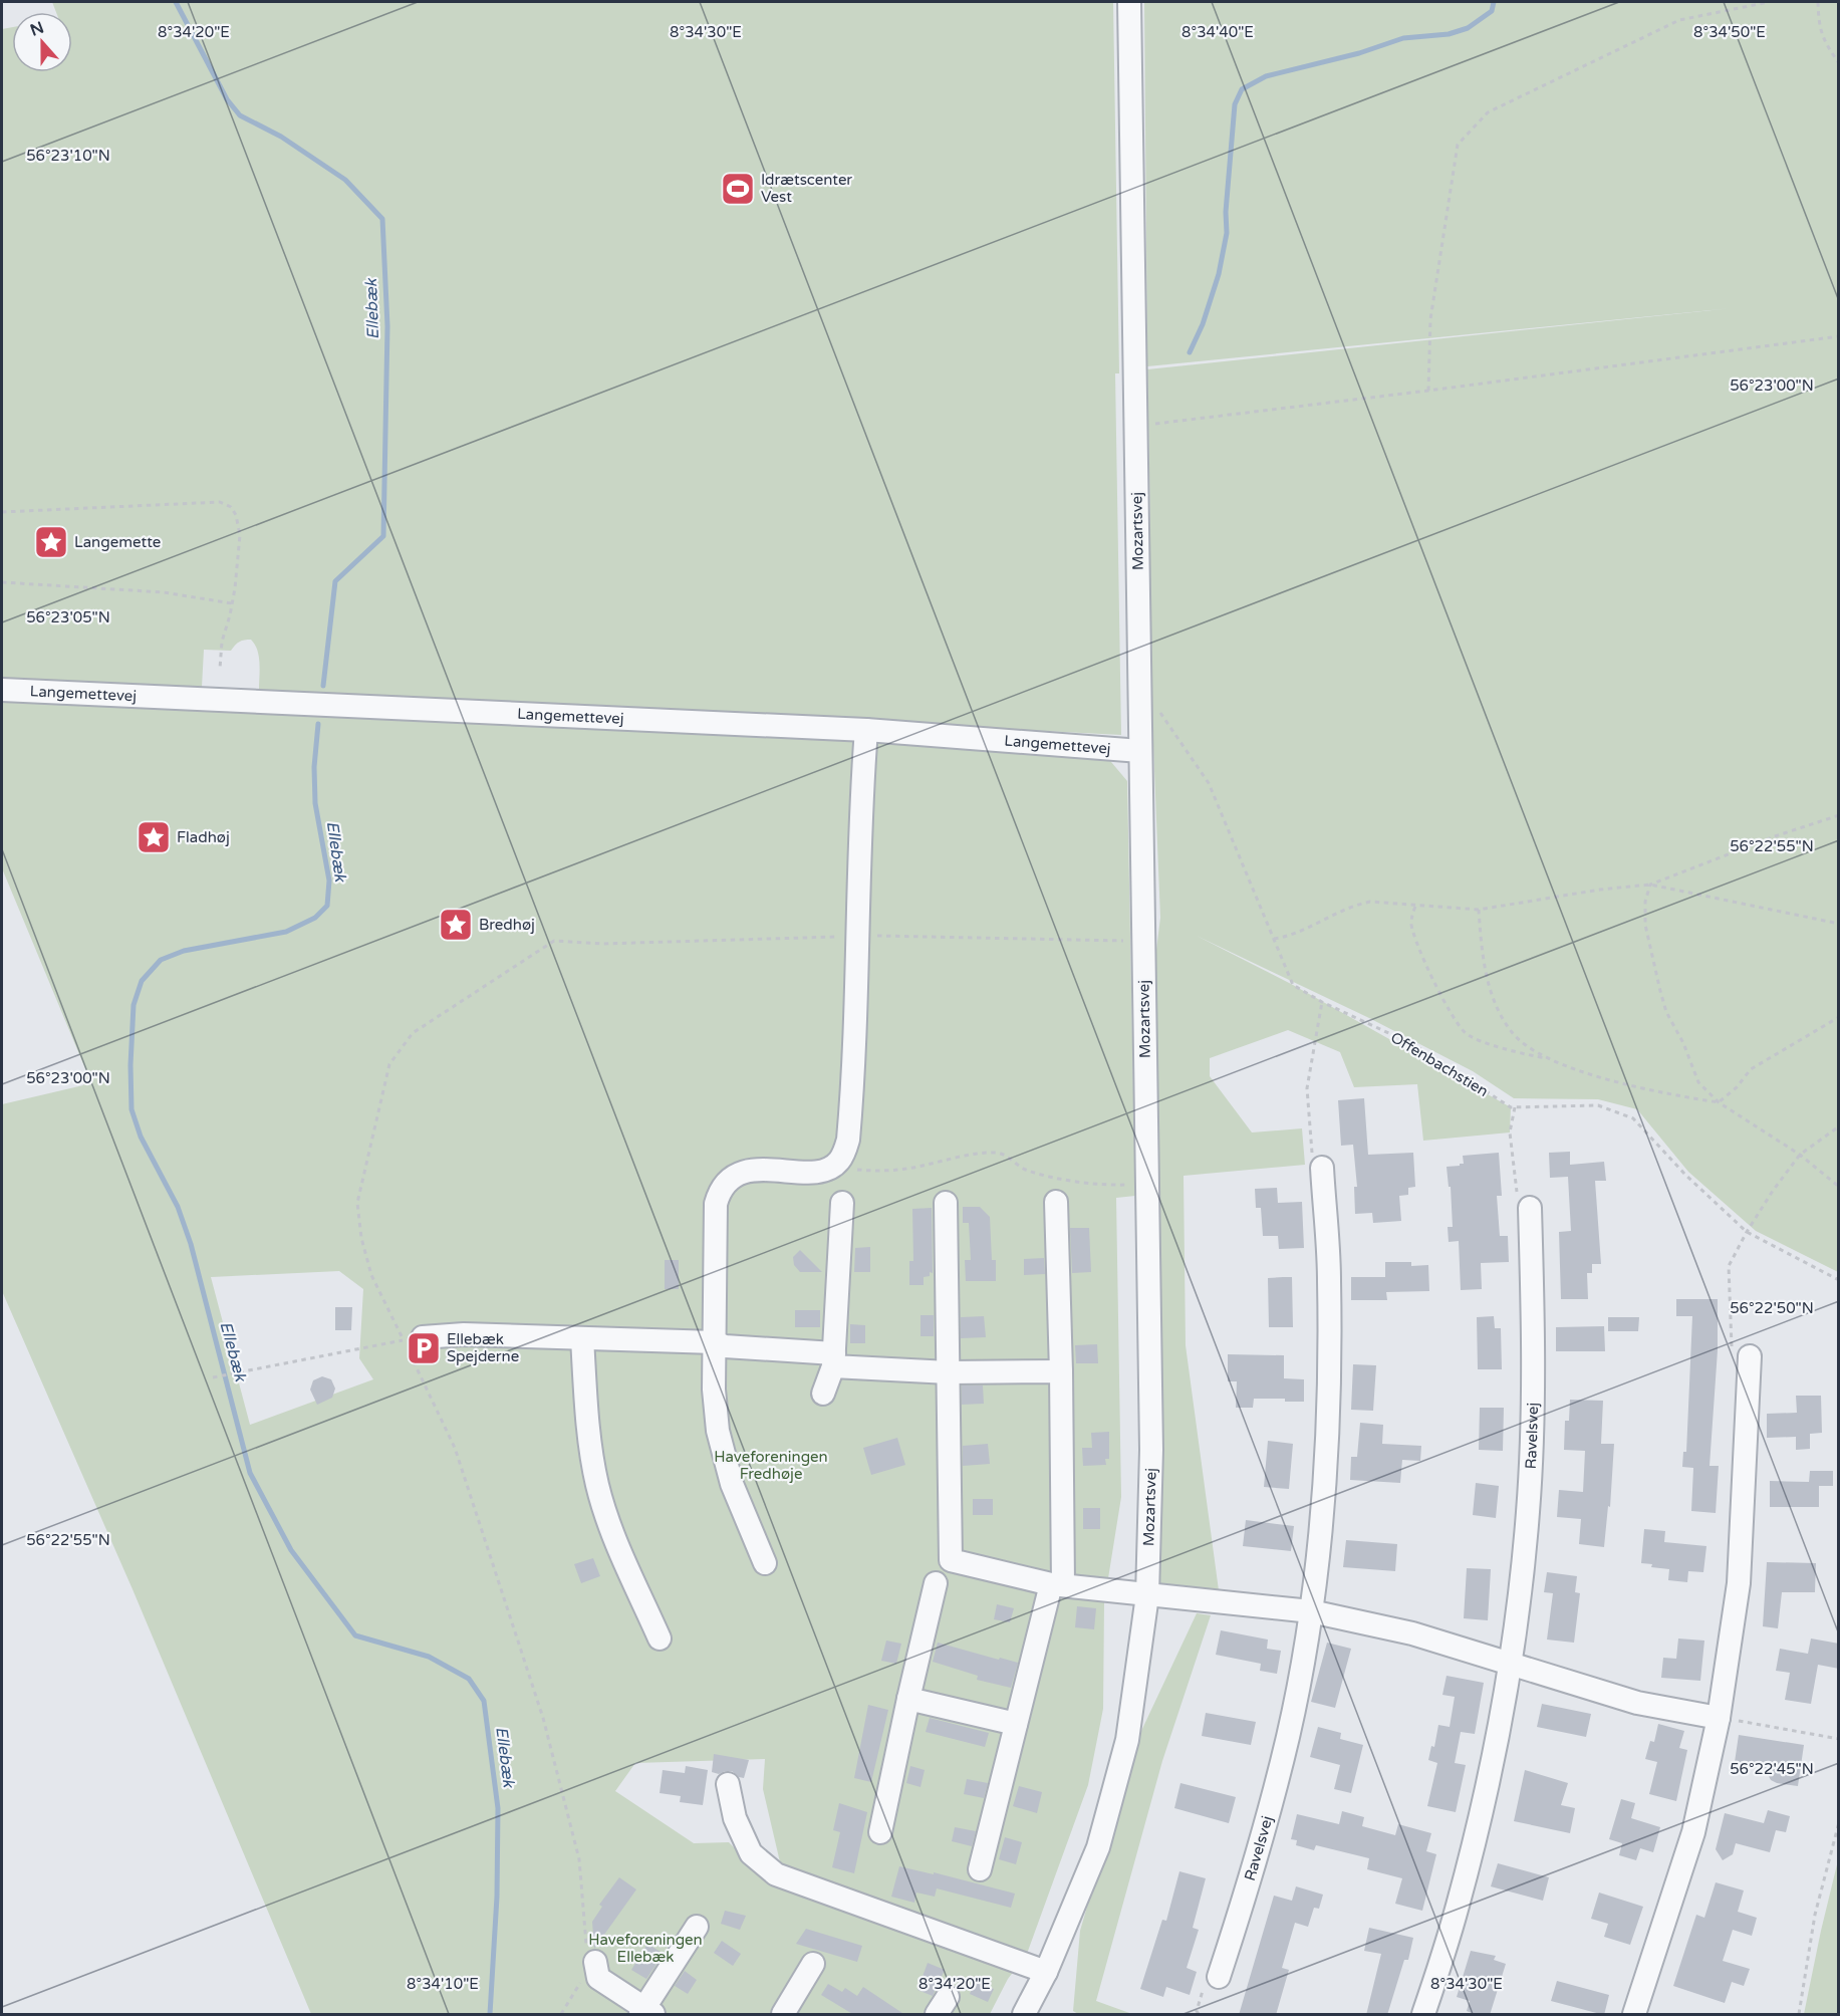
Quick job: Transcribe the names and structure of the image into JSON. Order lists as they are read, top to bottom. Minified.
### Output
{"streets":{"street":["Mozartsvej","Langemettevej","Ravelsvej"],"path":["Offenbachstien"]},"crossings":[["Mozartsvej","Langemettevej"]],"water":["Ellebæk"],"parks":["Haveforeningen Fredhøje","Haveforeningen Ellebæk"],"places":{"sports":["Idrætscenter Vest"],"place":["Langemette","Fladhøj","Bredhøj"],"parking":["Ellebæk Spejderne"]},"north":"top","coordinates":["8°34'40\"E","8°34'20\"E","8°34'30\"E","8°34'50\"E","56°23'10\"N","56°23'00\"N","56°23'05\"N","56°22'55\"N","56°22'50\"N","56°22'45\"N","8°34'10\"E"]}
